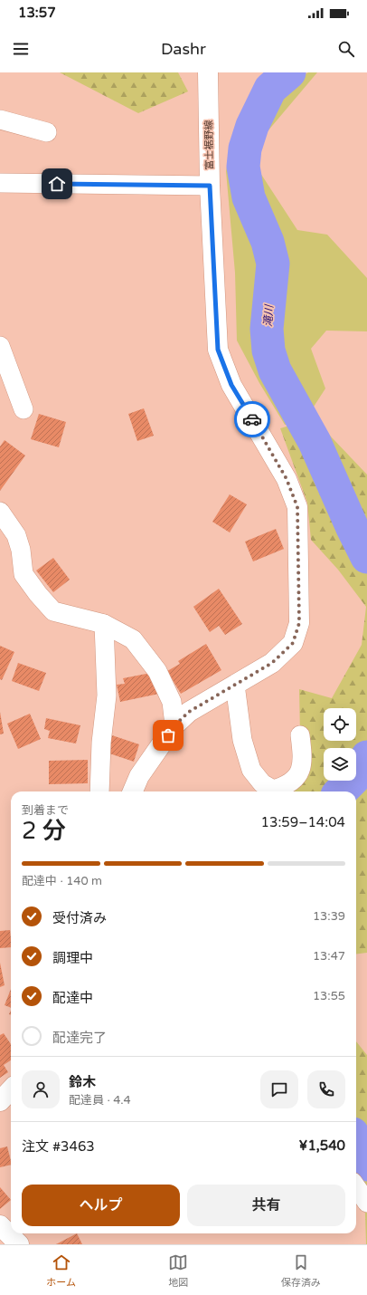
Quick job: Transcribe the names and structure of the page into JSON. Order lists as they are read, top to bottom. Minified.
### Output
{"streets":{"main road":["富士裾野線"]},"water":["滝川"],"page":{"status":"13:57","header":"Dashr","heading":["2 分","到着まで","13:59–14:04"],"panel":["鈴木","配達員 · 4.4","注文 #3463","¥1,540"],"bar":"配達中 · 140 m","list":[["受付済み","13:39"],["調理中","13:47"],["配達中","13:55"],"配達完了"],"buttons":["ヘルプ","共有"],"tabs":["ホーム","地図","保存済み"]}}
